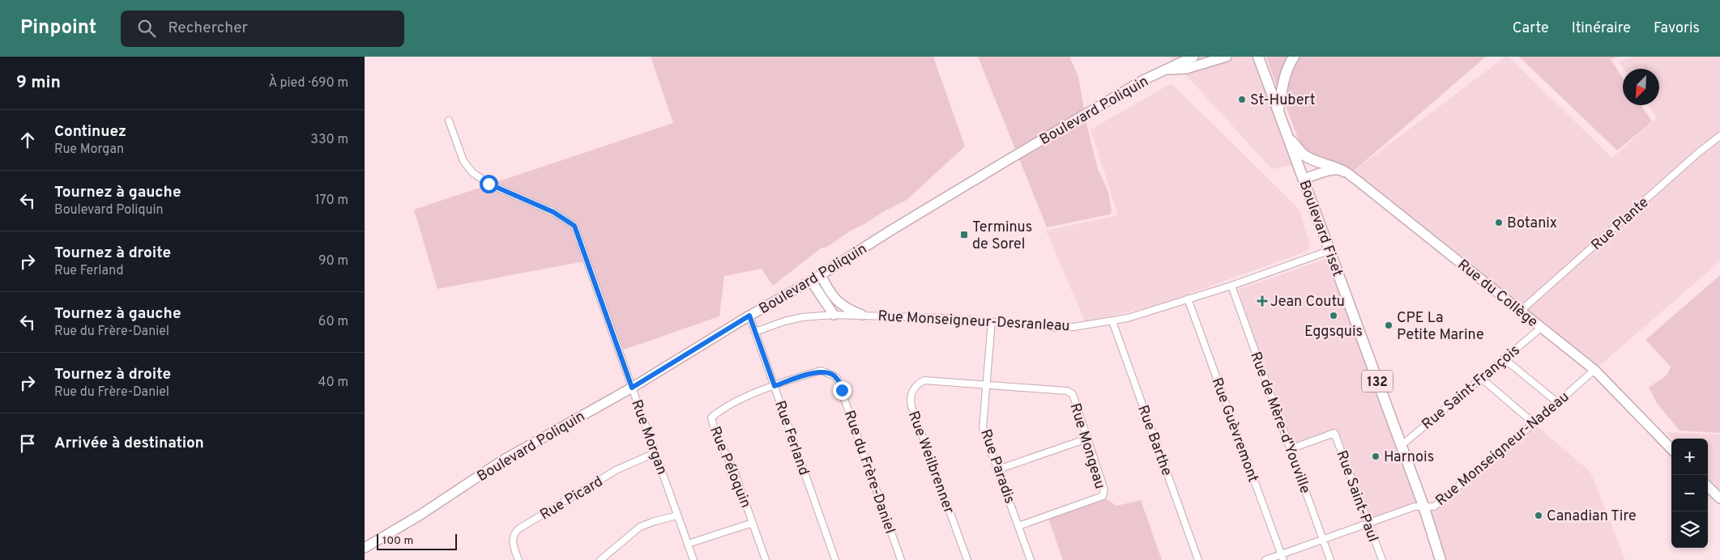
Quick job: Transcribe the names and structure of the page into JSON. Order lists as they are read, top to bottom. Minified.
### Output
{"streets":{"main road":["Boulevard Fiset","132"],"street":["Boulevard Poliquin","Rue Plante","Rue du Collège","Rue Monseigneur-Desranleau","Rue Saint-François","Rue de Mère-d'Youville","Rue Guèvremont","Rue Morgan","Rue Ferland","Rue Barthe","Rue Mongeau","Rue Monseigneur-Nadeau","Rue Weilbrenner","Rue Paradis","Rue Péloquin","Rue du Frère-Daniel","Rue Saint-Paul","Rue Picard"]},"crossings":[["Boulevard Poliquin","Rue Morgan"],["Boulevard Poliquin","Rue Ferland"],["Rue Plante","Rue du Collège"],["Boulevard Fiset","Rue Monseigneur-Desranleau"],["Boulevard Fiset","Rue Saint-François"],["Boulevard Fiset","Rue Monseigneur-Nadeau"],["Rue du Collège","Rue Saint-François"],["Rue du Collège","Rue Monseigneur-Nadeau"],["Rue Monseigneur-Desranleau","Rue de Mère-d'Youville"],["Rue Monseigneur-Desranleau","Rue Guèvremont"],["Rue Monseigneur-Desranleau","Rue Ferland"],["Rue Monseigneur-Desranleau","Rue Barthe"],["Rue Monseigneur-Desranleau","Rue Paradis"],["Rue de Mère-d'Youville","Rue Monseigneur-Nadeau"],["Rue de Mère-d'Youville","Rue Saint-Paul"],["Rue Guèvremont","Rue Monseigneur-Nadeau"],["Rue Morgan","Rue Picard"],["Rue Ferland","Rue Péloquin"],["Rue Ferland","Rue du Frère-Daniel"],["Rue Mongeau","Rue Weilbrenner"],["Rue Mongeau","Rue Paradis"],["Rue Monseigneur-Nadeau","Rue Saint-Paul"],["Rue Weilbrenner","Rue Paradis"],["Rue Péloquin","Rue du Frère-Daniel"]],"places":{"other":["St-Hubert","Botanix","Eggsquis","CPE La Petite Marine","Harnois","Canadian Tire"],"transit":["Terminus de Sorel"],"health":["Jean Coutu"]},"scale_bar":"100 m","north":"bottom left","page":{"header":"Pinpoint","search":"Rechercher","nav":["Carte","Itinéraire","Favoris"],"heading":["9 min","À pied · 690 m"],"list":[["Continuez","Rue Morgan","330 m"],["Tournez à gauche","Boulevard Poliquin","170 m"],["Tournez à droite","Rue Ferland","90 m"],["Tournez à gauche","Rue du Frère-Daniel","60 m"],["Tournez à droite","Rue du Frère-Daniel","40 m"],"Arrivée à destination"],"map_buttons":["+","−"],"scale":"100 m"}}
